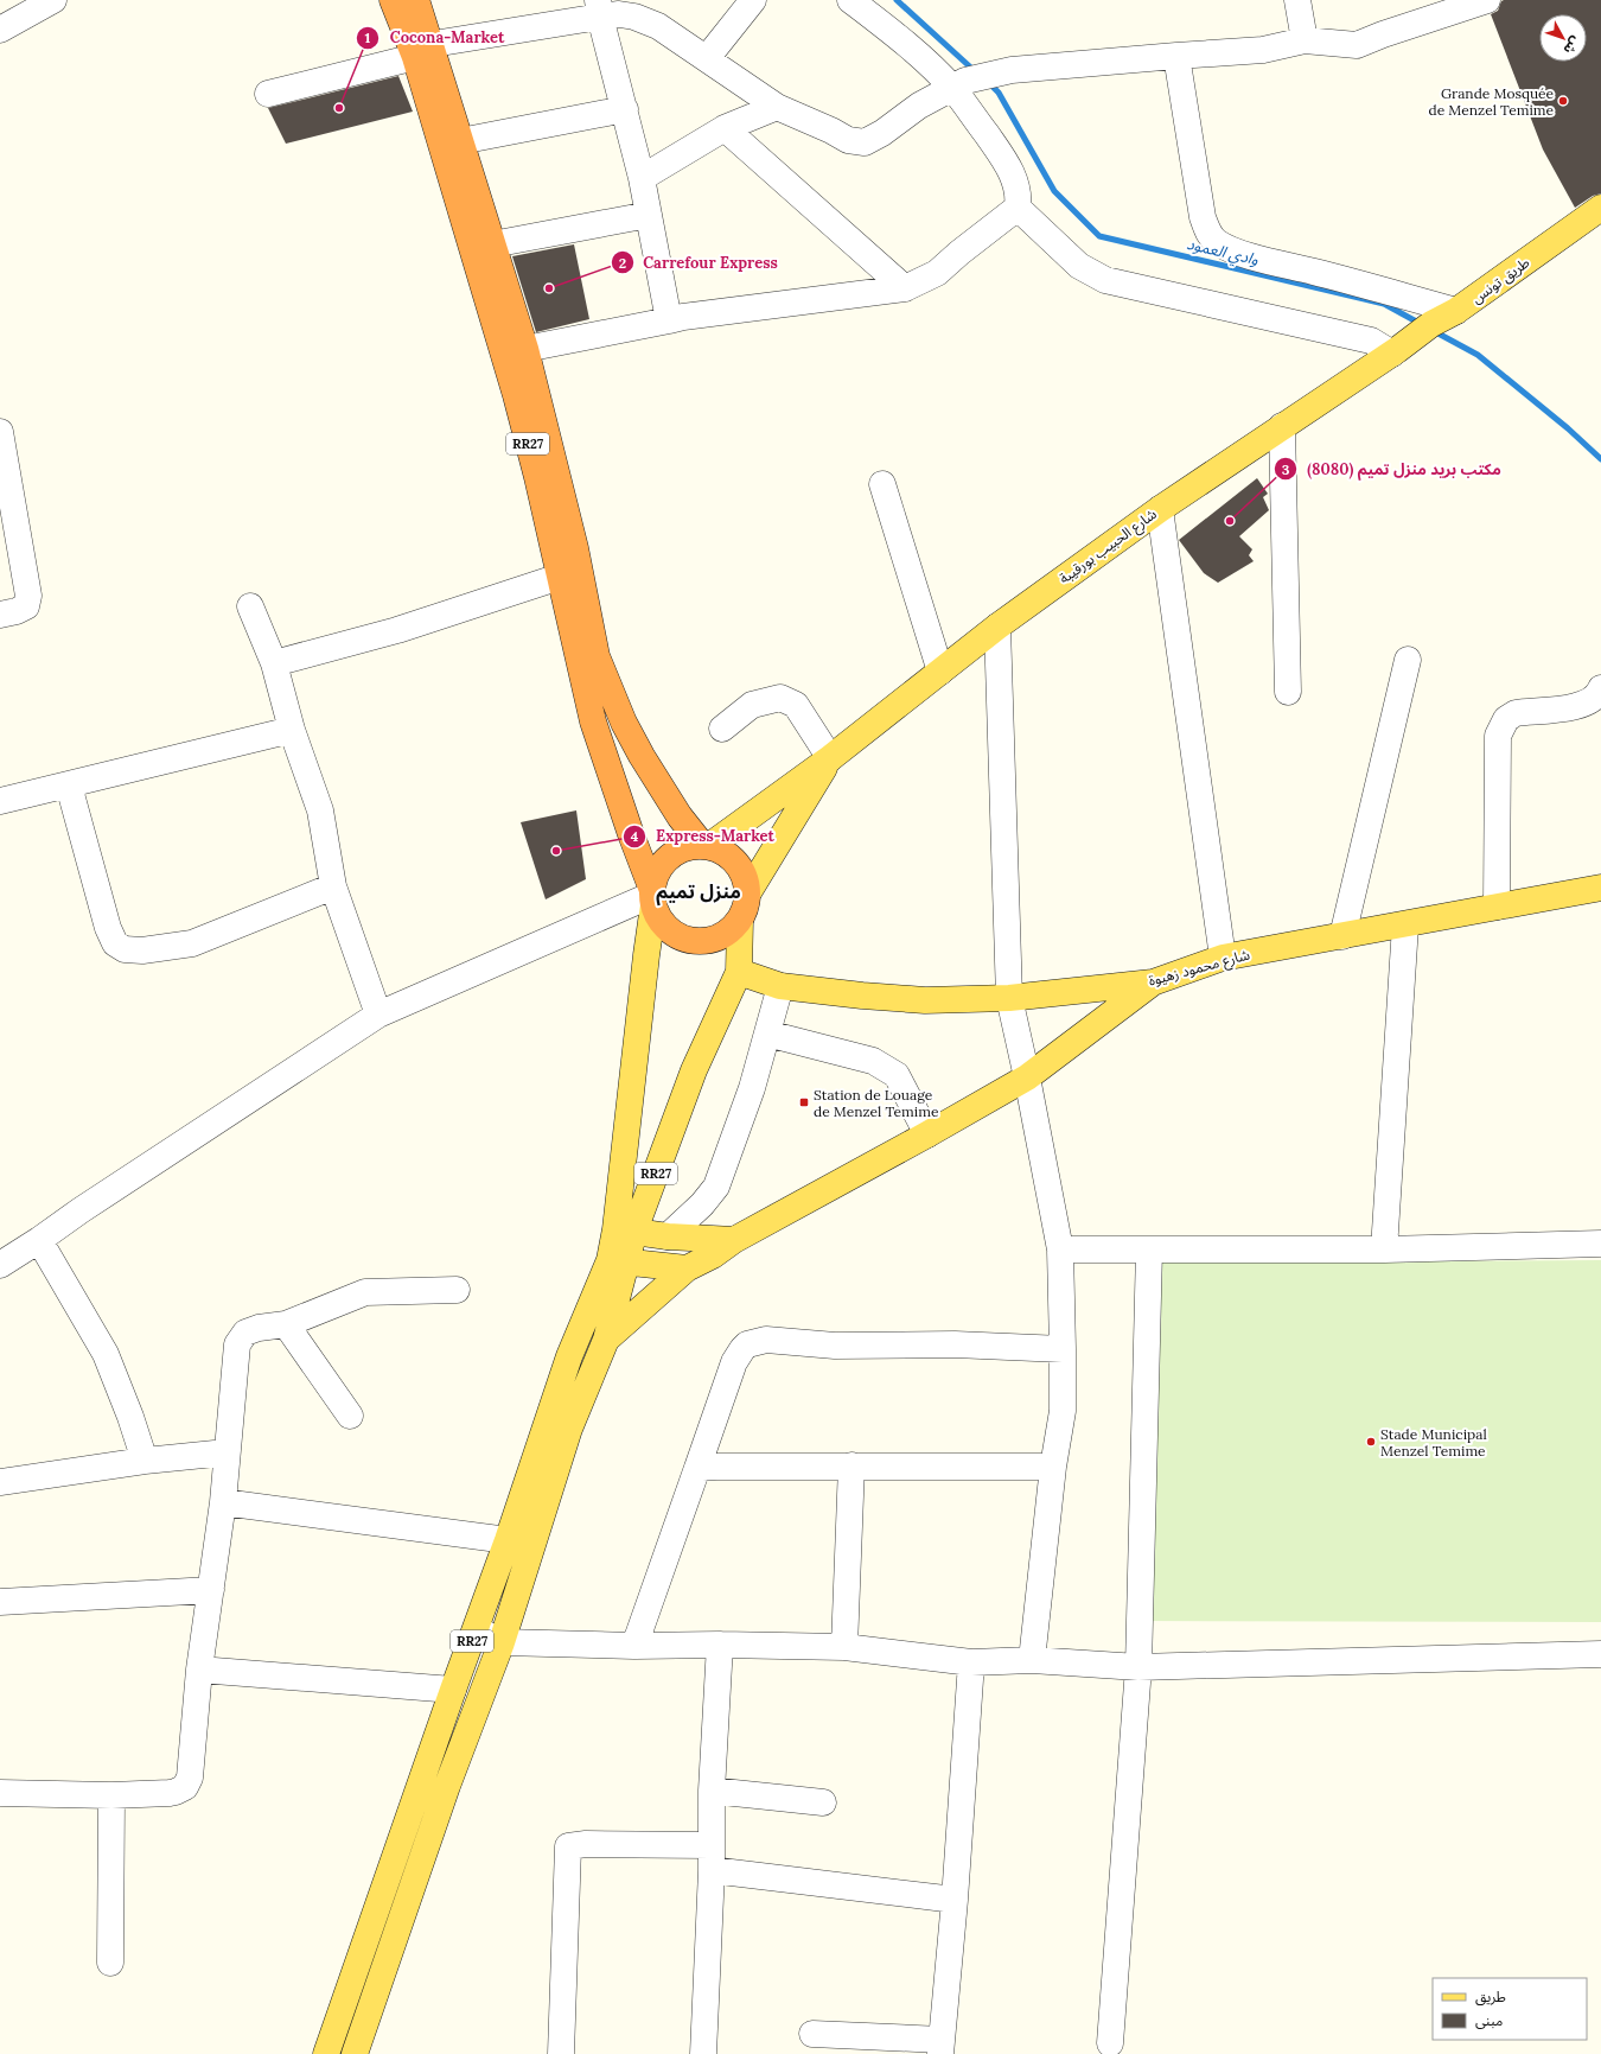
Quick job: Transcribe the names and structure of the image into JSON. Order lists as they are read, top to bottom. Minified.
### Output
{"streets":{"highway":["RR27"],"main road":["طريق تونس","شارع الحبيب بورقيبة","شارع محمود زهيوة"]},"crossings":[["طريق تونس","شارع الحبيب بورقيبة"],["RR27","شارع الحبيب بورقيبة"],["RR27","شارع محمود زهيوة"]],"districts":["منزل تميم"],"water":["وادي العمود"],"places":{"other":["Grande Mosquée de Menzel Temime","Cocona-Market","Carrefour Express","مكتب بريد منزل تميم (8080)","Express-Market","Stade Municipal Menzel Temime"],"transit":["Station de Louage de Menzel Temime"]},"legend":["طريق","مبنى"],"north":"bottom right"}
